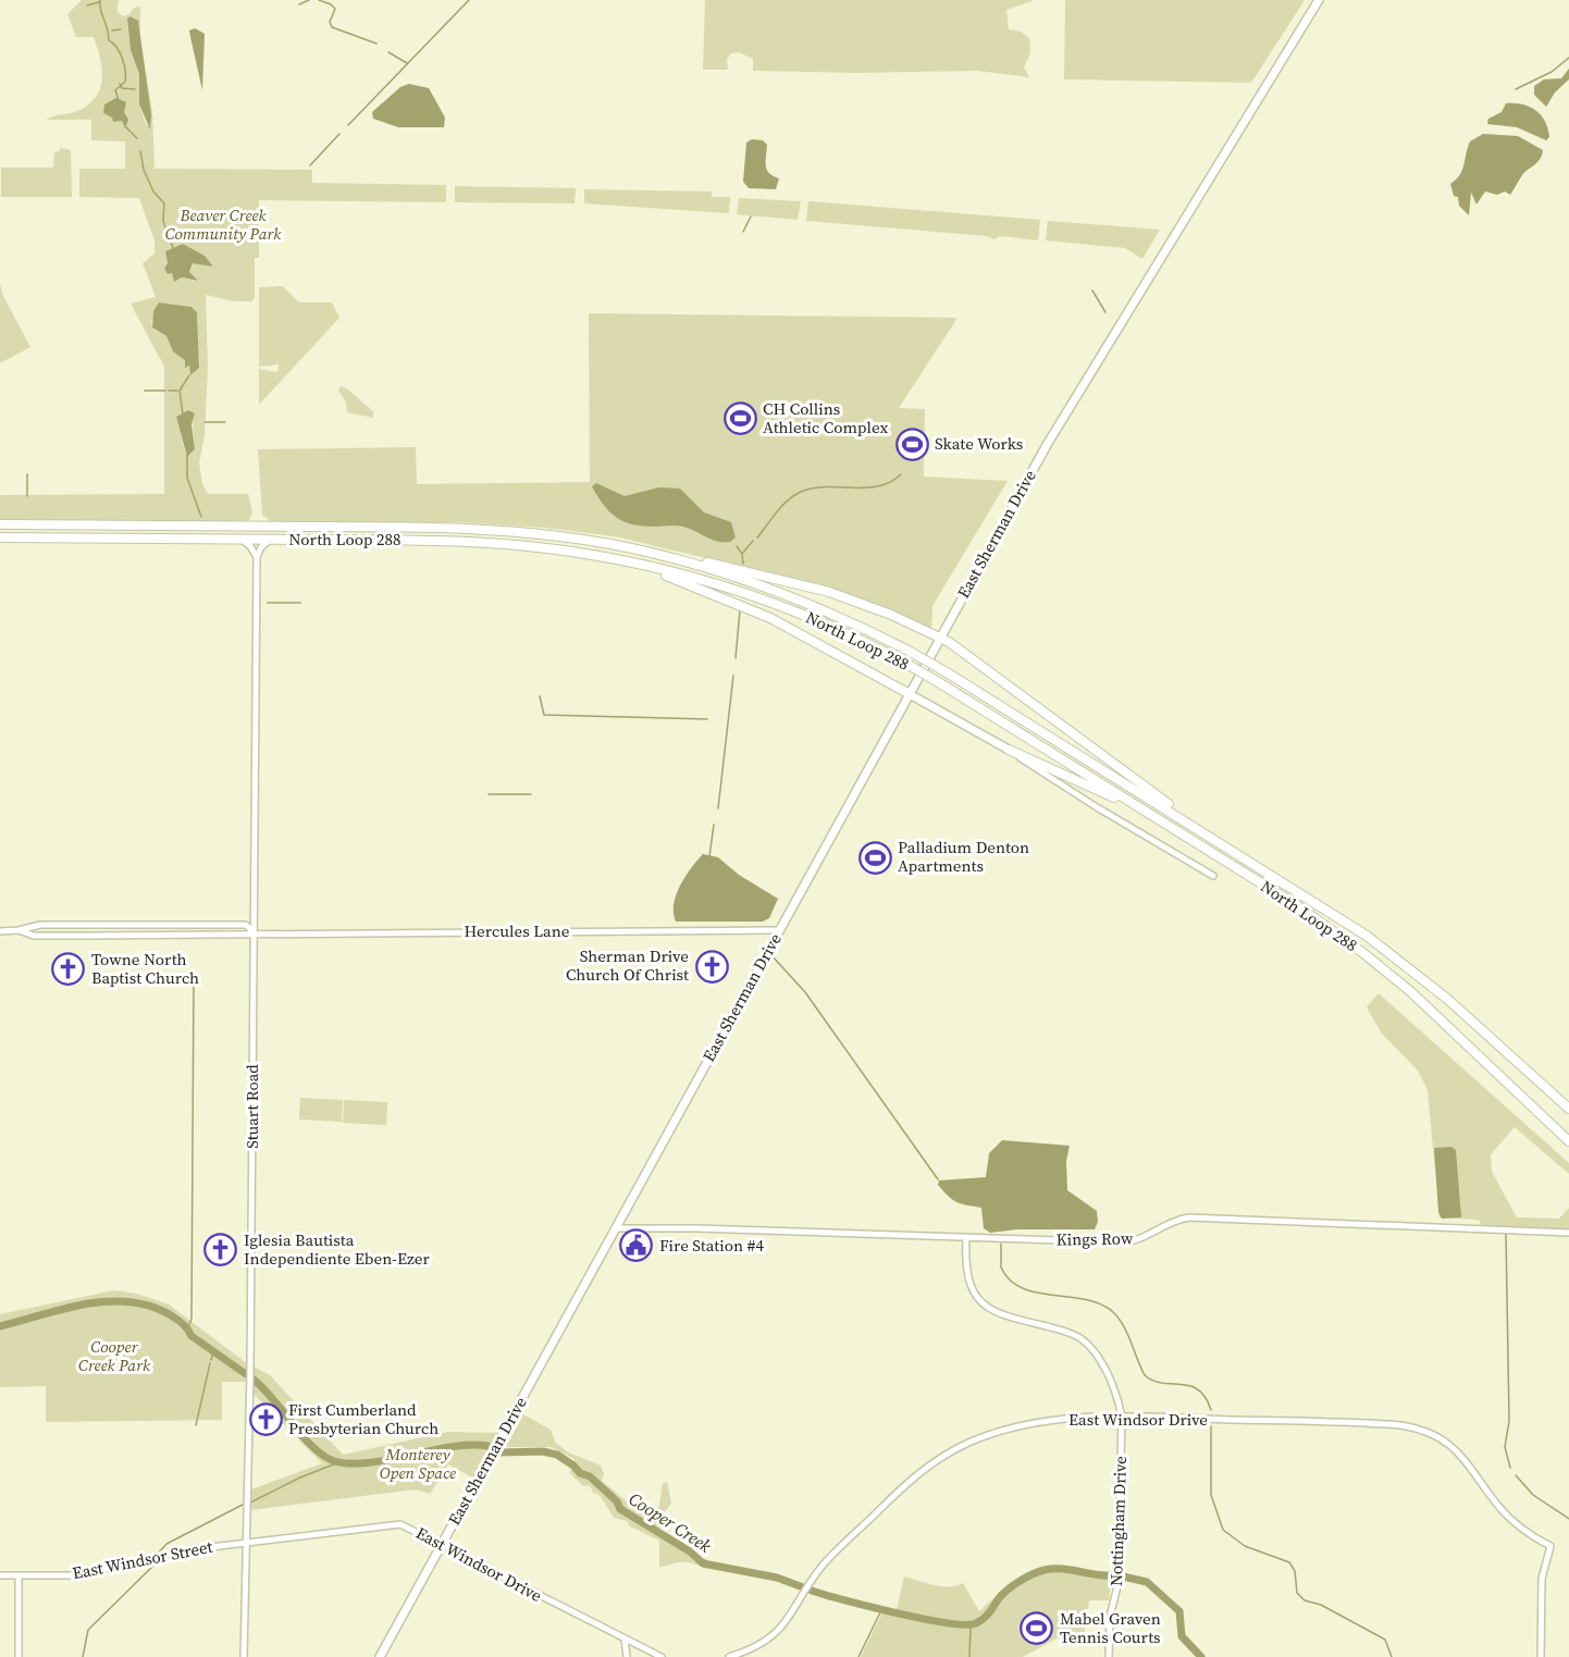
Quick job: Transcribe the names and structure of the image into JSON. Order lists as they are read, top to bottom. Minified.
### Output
{"streets":{"highway":["North Loop 288"],"main road":["East Sherman Drive"],"street":["Hercules Lane","Stuart Road","Kings Row","East Windsor Drive","Nottingham Drive","East Windsor Street"]},"crossings":[["East Sherman Drive","North Loop 288"],["East Sherman Drive","Hercules Lane"],["East Sherman Drive","Kings Row"],["East Sherman Drive","East Windsor Drive"],["Hercules Lane","Stuart Road"],["Stuart Road","East Windsor Drive"],["Stuart Road","East Windsor Street"],["Kings Row","Nottingham Drive"],["East Windsor Drive","Nottingham Drive"],["East Windsor Drive","East Windsor Street"]],"water":["Cooper Creek"],"parks":["Beaver Creek Community Park","Cooper Creek Park","Monterey Open Space"],"places":{"sports":["CH Collins Athletic Complex","Skate Works","Palladium Denton Apartments","Mabel Graven Tennis Courts"],"church":["Sherman Drive Church Of Christ","Towne North Baptist Church","Iglesia Bautista Independiente Eben-Ezer","First Cumberland Presbyterian Church"],"public building":["Fire Station #4"]}}
